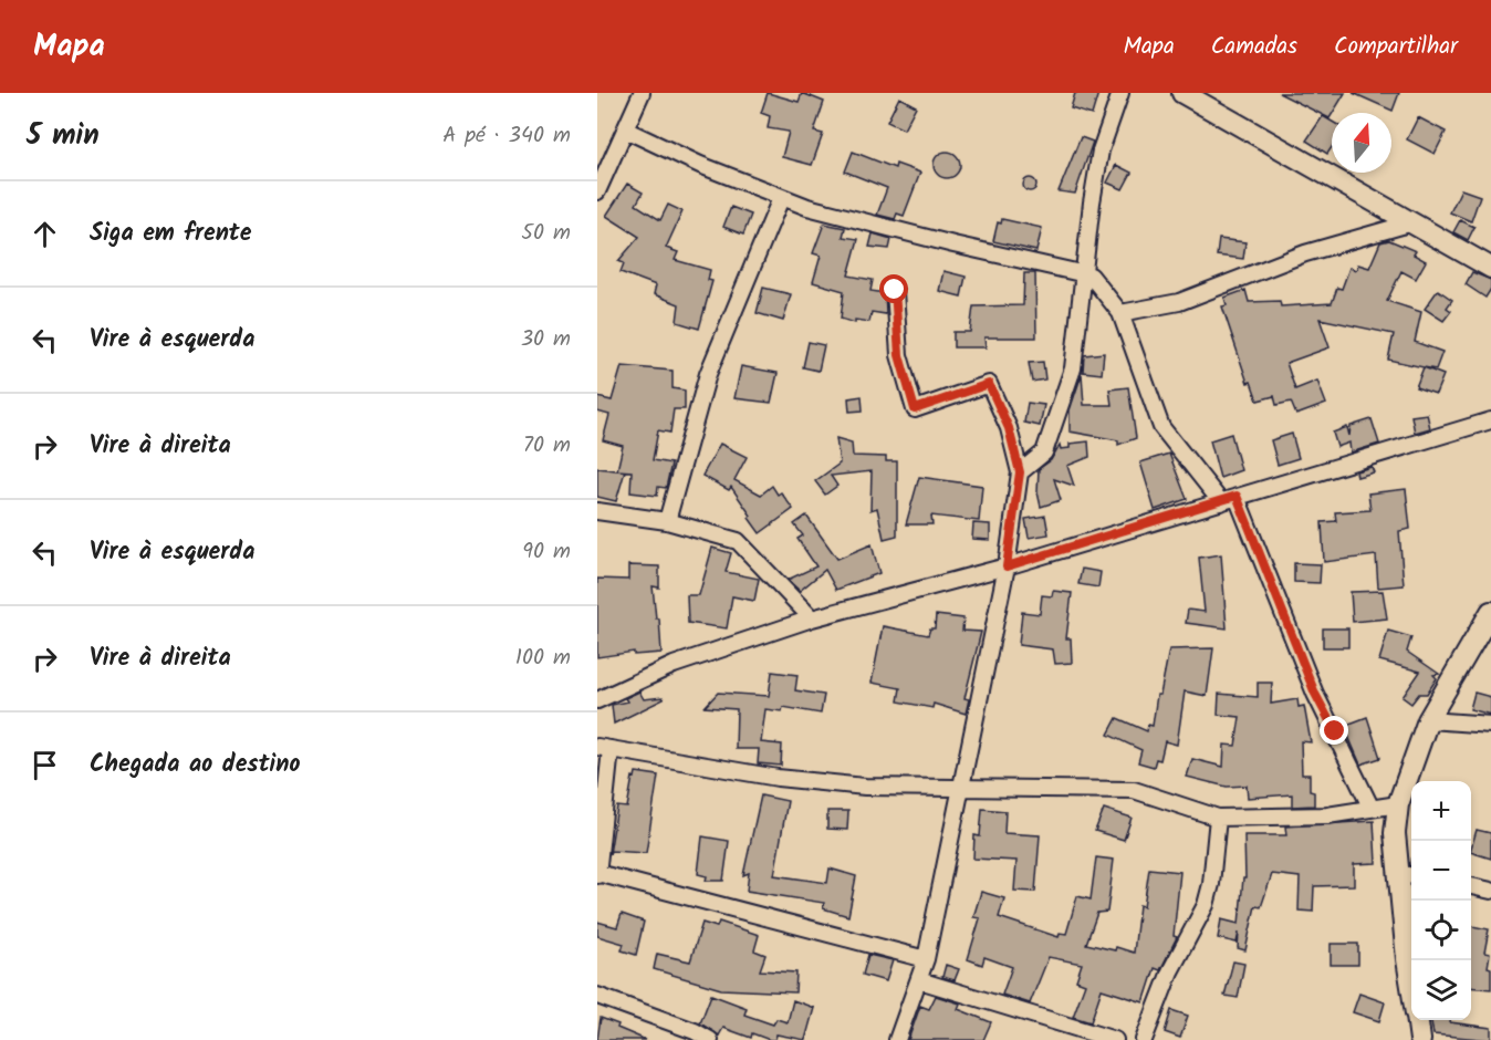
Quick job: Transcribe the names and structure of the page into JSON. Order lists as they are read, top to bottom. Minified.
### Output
{"north":"top","page":{"header":"Mapa","nav":["Mapa","Camadas","Compartilhar"],"heading":["5 min","A pé · 340 m"],"list":[["Siga em frente","50 m"],["Vire à esquerda","30 m"],["Vire à direita","70 m"],["Vire à esquerda","90 m"],["Vire à direita","100 m"],"Chegada ao destino"],"map_buttons":["+","−"]}}
